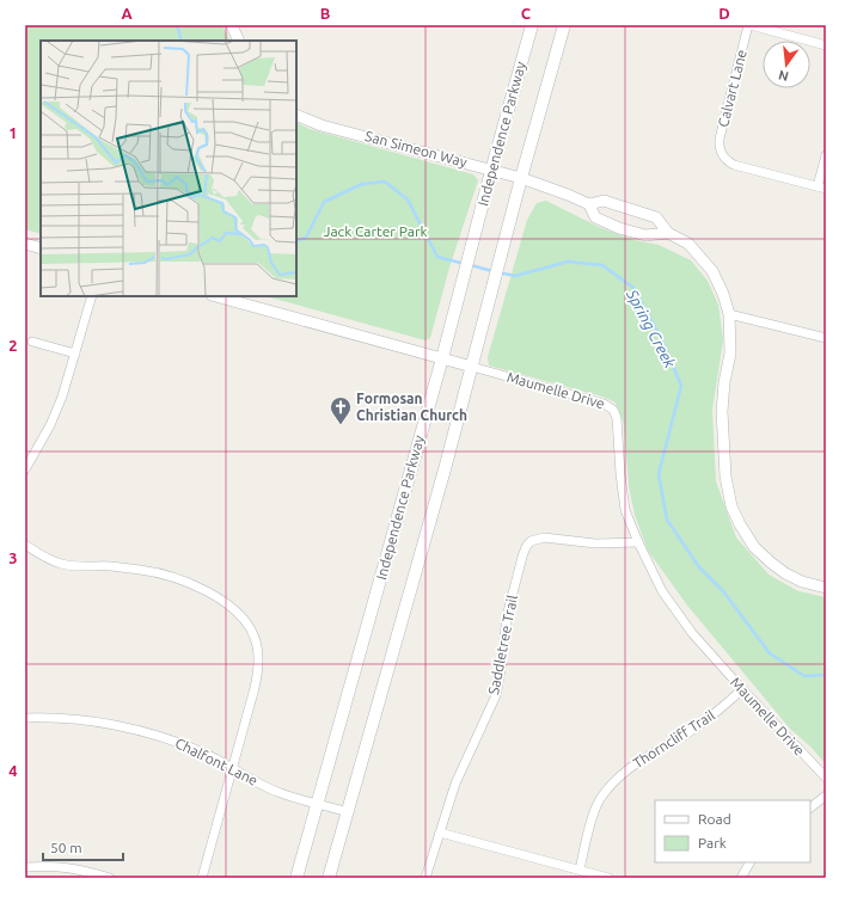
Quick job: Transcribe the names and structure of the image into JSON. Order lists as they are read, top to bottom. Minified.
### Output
{"streets":{"main road":["Independence Parkway"],"street":["Calvart Lane","San Simeon Way","Maumelle Drive","Saddletree Trail","Thorncliff Trail","Chalfont Lane"]},"crossings":[["Independence Parkway","San Simeon Way"],["Independence Parkway","Maumelle Drive"],["Independence Parkway","Chalfont Lane"],["Maumelle Drive","Saddletree Trail"],["Maumelle Drive","Thorncliff Trail"]],"water":["Spring Creek"],"parks":["Jack Carter Park"],"places":{"church":["Formosan Christian Church"]},"legend":["Road","Park"],"scale_bar":"50 m","north":"bottom","grid":{"columns":["A","B","C","D"],"rows":["1","2","3","4"]}}
